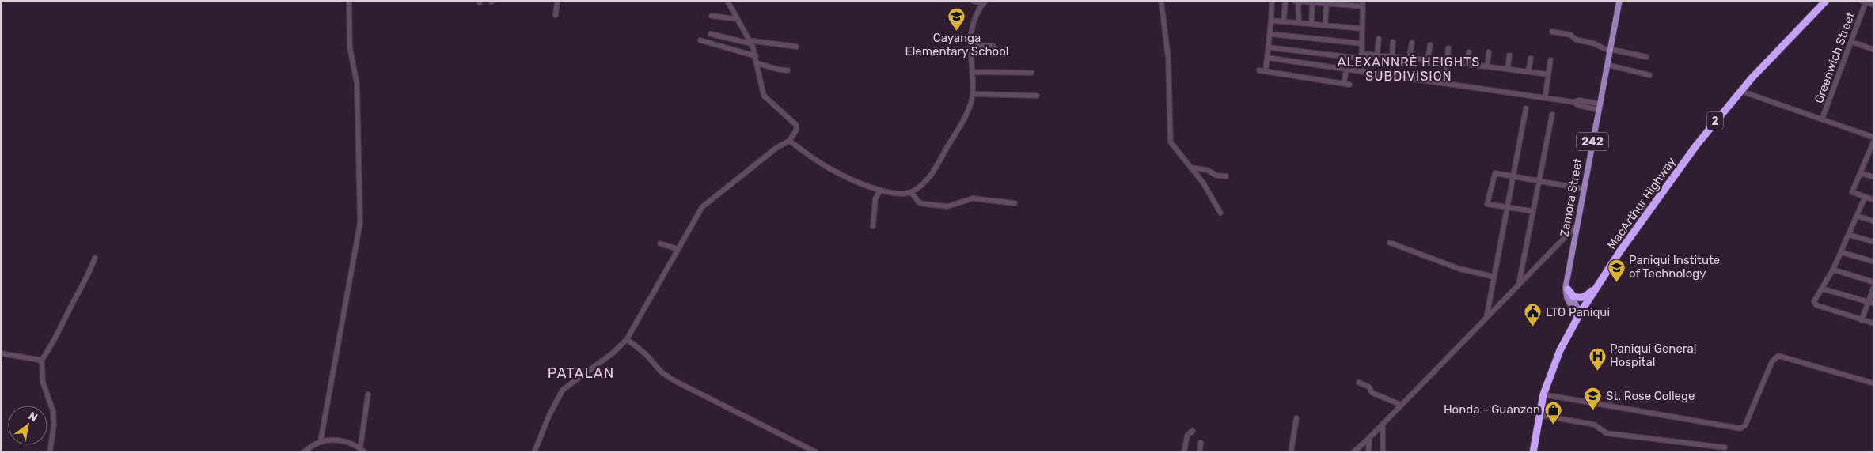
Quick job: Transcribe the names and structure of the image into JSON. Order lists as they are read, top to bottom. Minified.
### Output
{"streets":{"highway":["2","MacArthur Highway"],"main road":["242","Zamora Street"],"street":["Greenwich Street"]},"districts":["ALEXANNRÈ HEIGHTS SUBDIVISION","PATALAN"],"places":{"school or university":["Cayanga Elementary School","Paniqui Institute of Technology","St. Rose College"],"public building":["LTO Paniqui"],"hospital":["Paniqui General Hospital"],"shop":["Honda - Guanzon"]},"north":"top right"}
